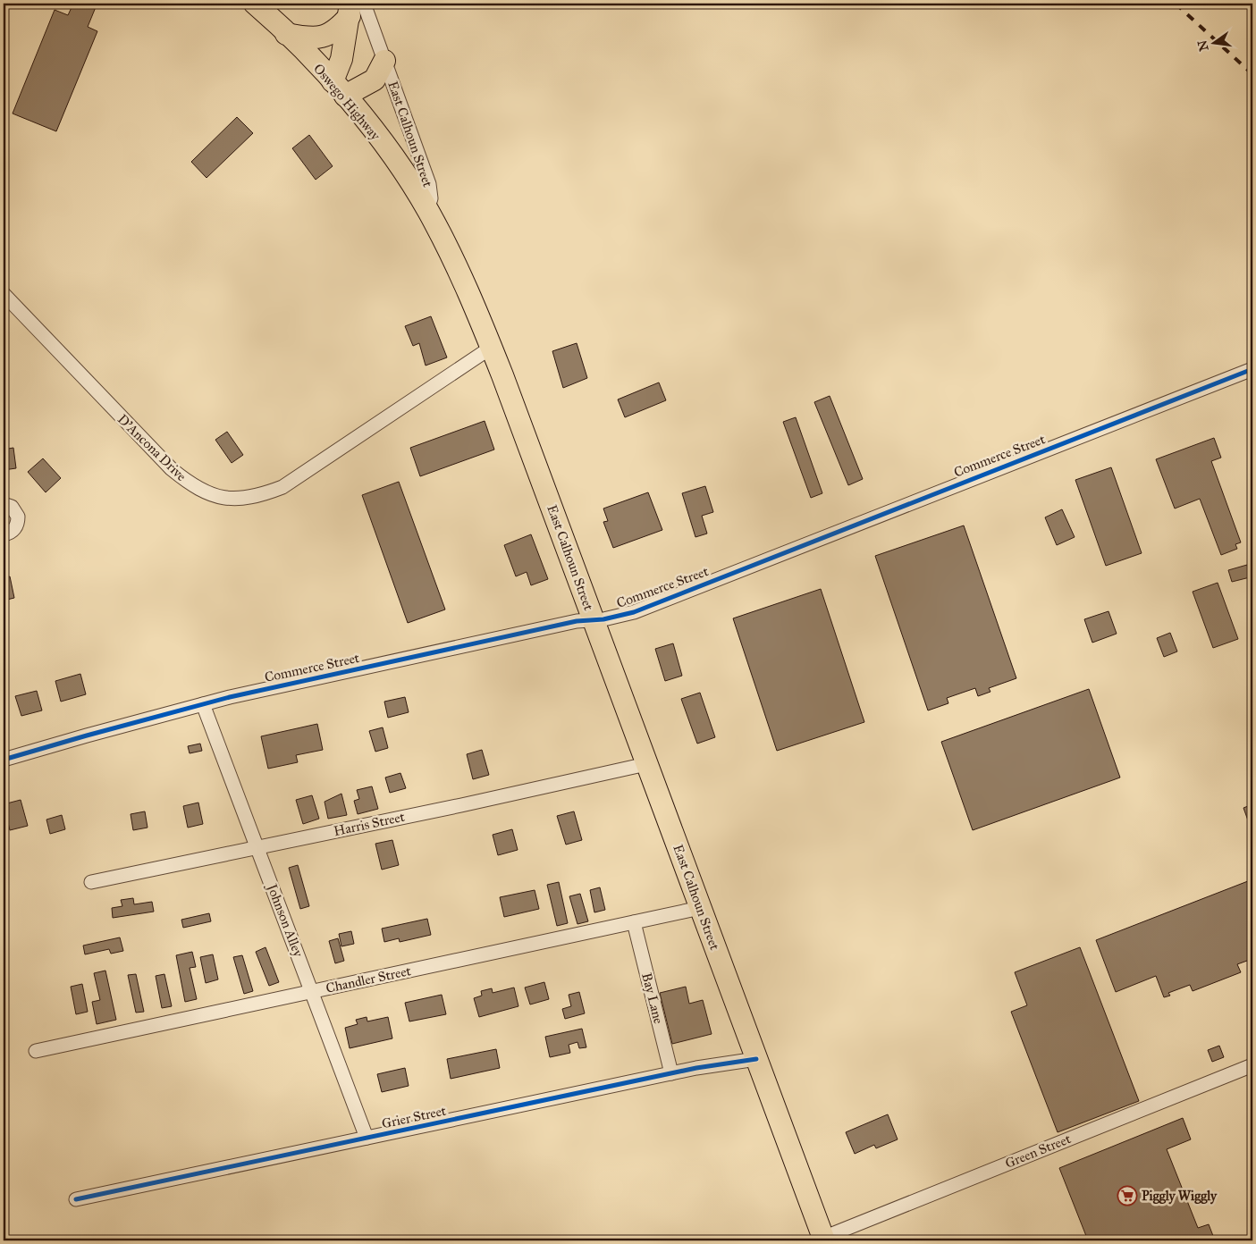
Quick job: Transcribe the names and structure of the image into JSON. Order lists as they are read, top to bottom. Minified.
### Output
{"streets":{"main road":["Oswego Highway","East Calhoun Street"],"street":["D'Ancona Drive","Commerce Street","Harris Street","Johnson Alley","Chandler Street","Bay Lane","Grier Street","Green Street"]},"crossings":[["Oswego Highway","East Calhoun Street"],["East Calhoun Street","D'Ancona Drive"],["East Calhoun Street","Commerce Street"],["East Calhoun Street","Harris Street"],["East Calhoun Street","Chandler Street"],["East Calhoun Street","Grier Street"],["East Calhoun Street","Green Street"],["Commerce Street","Johnson Alley"],["Harris Street","Johnson Alley"],["Johnson Alley","Chandler Street"],["Johnson Alley","Grier Street"],["Chandler Street","Bay Lane"],["Bay Lane","Grier Street"]],"places":{"supermarket":["Piggly Wiggly"]},"north":"left"}
